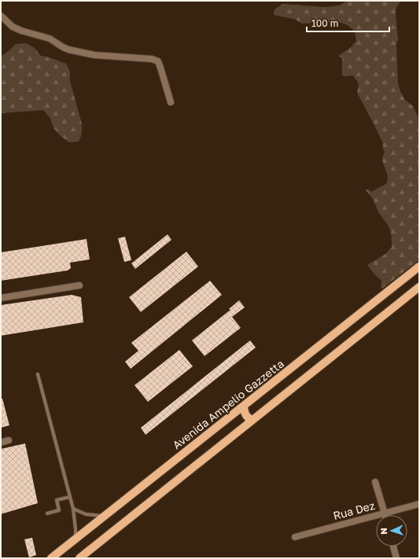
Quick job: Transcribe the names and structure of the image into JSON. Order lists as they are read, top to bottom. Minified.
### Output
{"streets":{"main road":["Avenida Ampelio Gazzetta"],"street":["Rua Dez"]},"scale_bar":"100 m","north":"left"}
